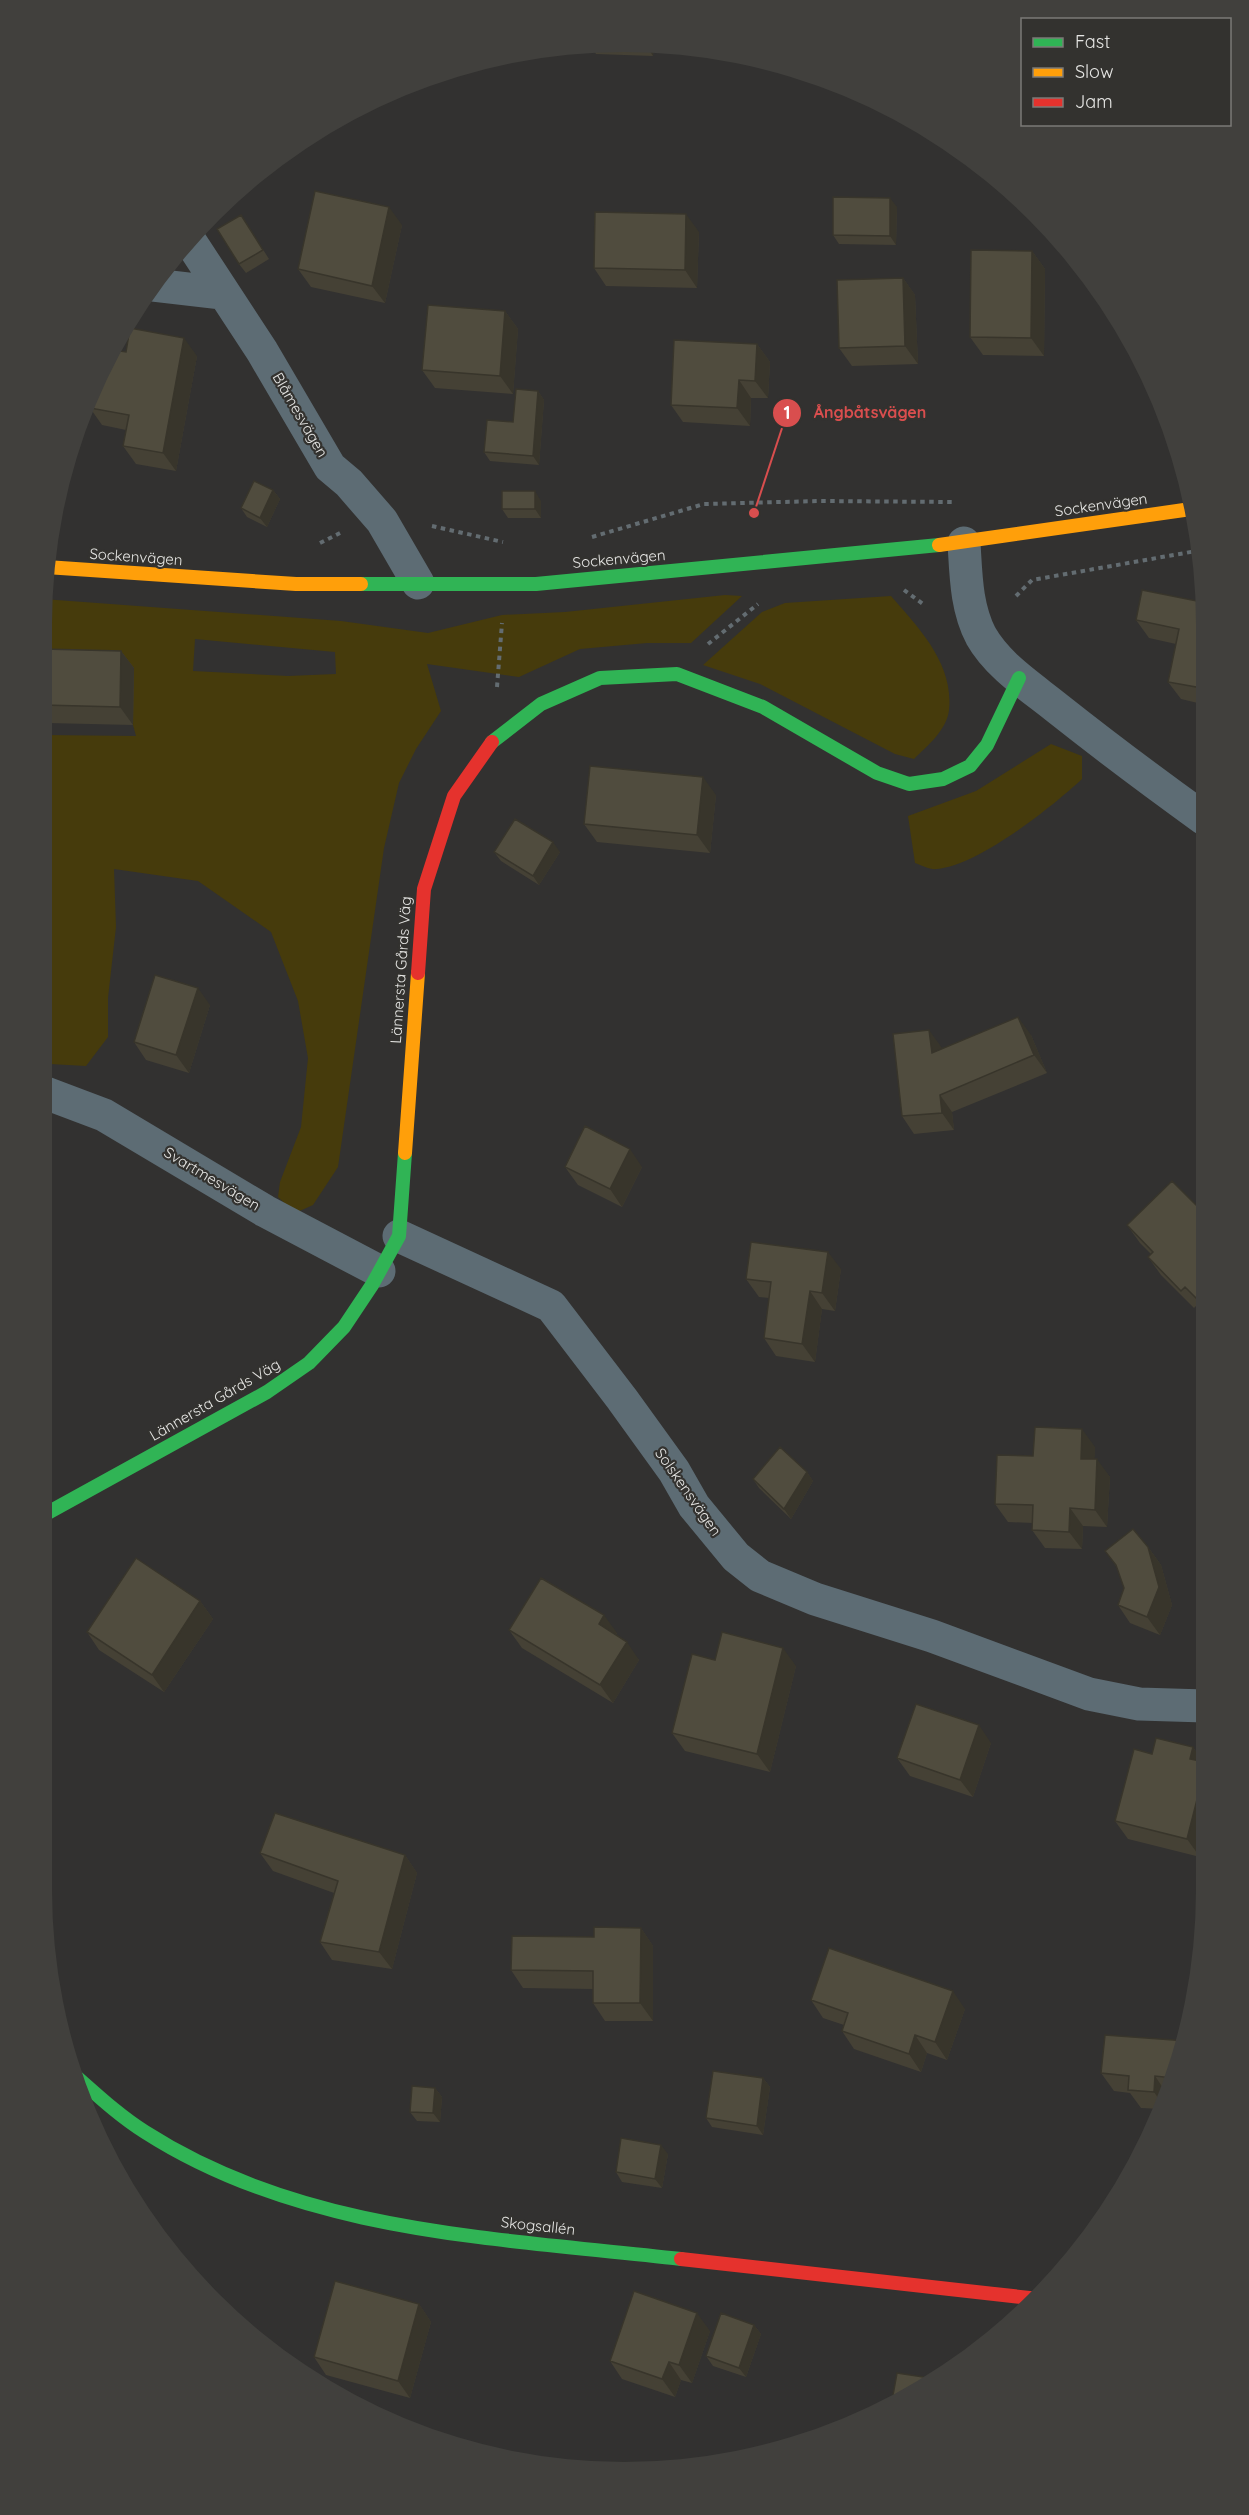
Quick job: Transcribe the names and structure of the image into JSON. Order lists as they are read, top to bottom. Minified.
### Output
{"streets":{"street":["Blåmesvägen","Sockenvägen","Lännersta Gårds Väg","Svartmesvägen","Solskensvägen","Skogsallén"]},"crossings":[["Blåmesvägen","Sockenvägen"],["Lännersta Gårds Väg","Svartmesvägen"],["Lännersta Gårds Väg","Solskensvägen"]],"places":["Ångbåtsvägen"],"legend":["Fast","Slow","Jam"]}
